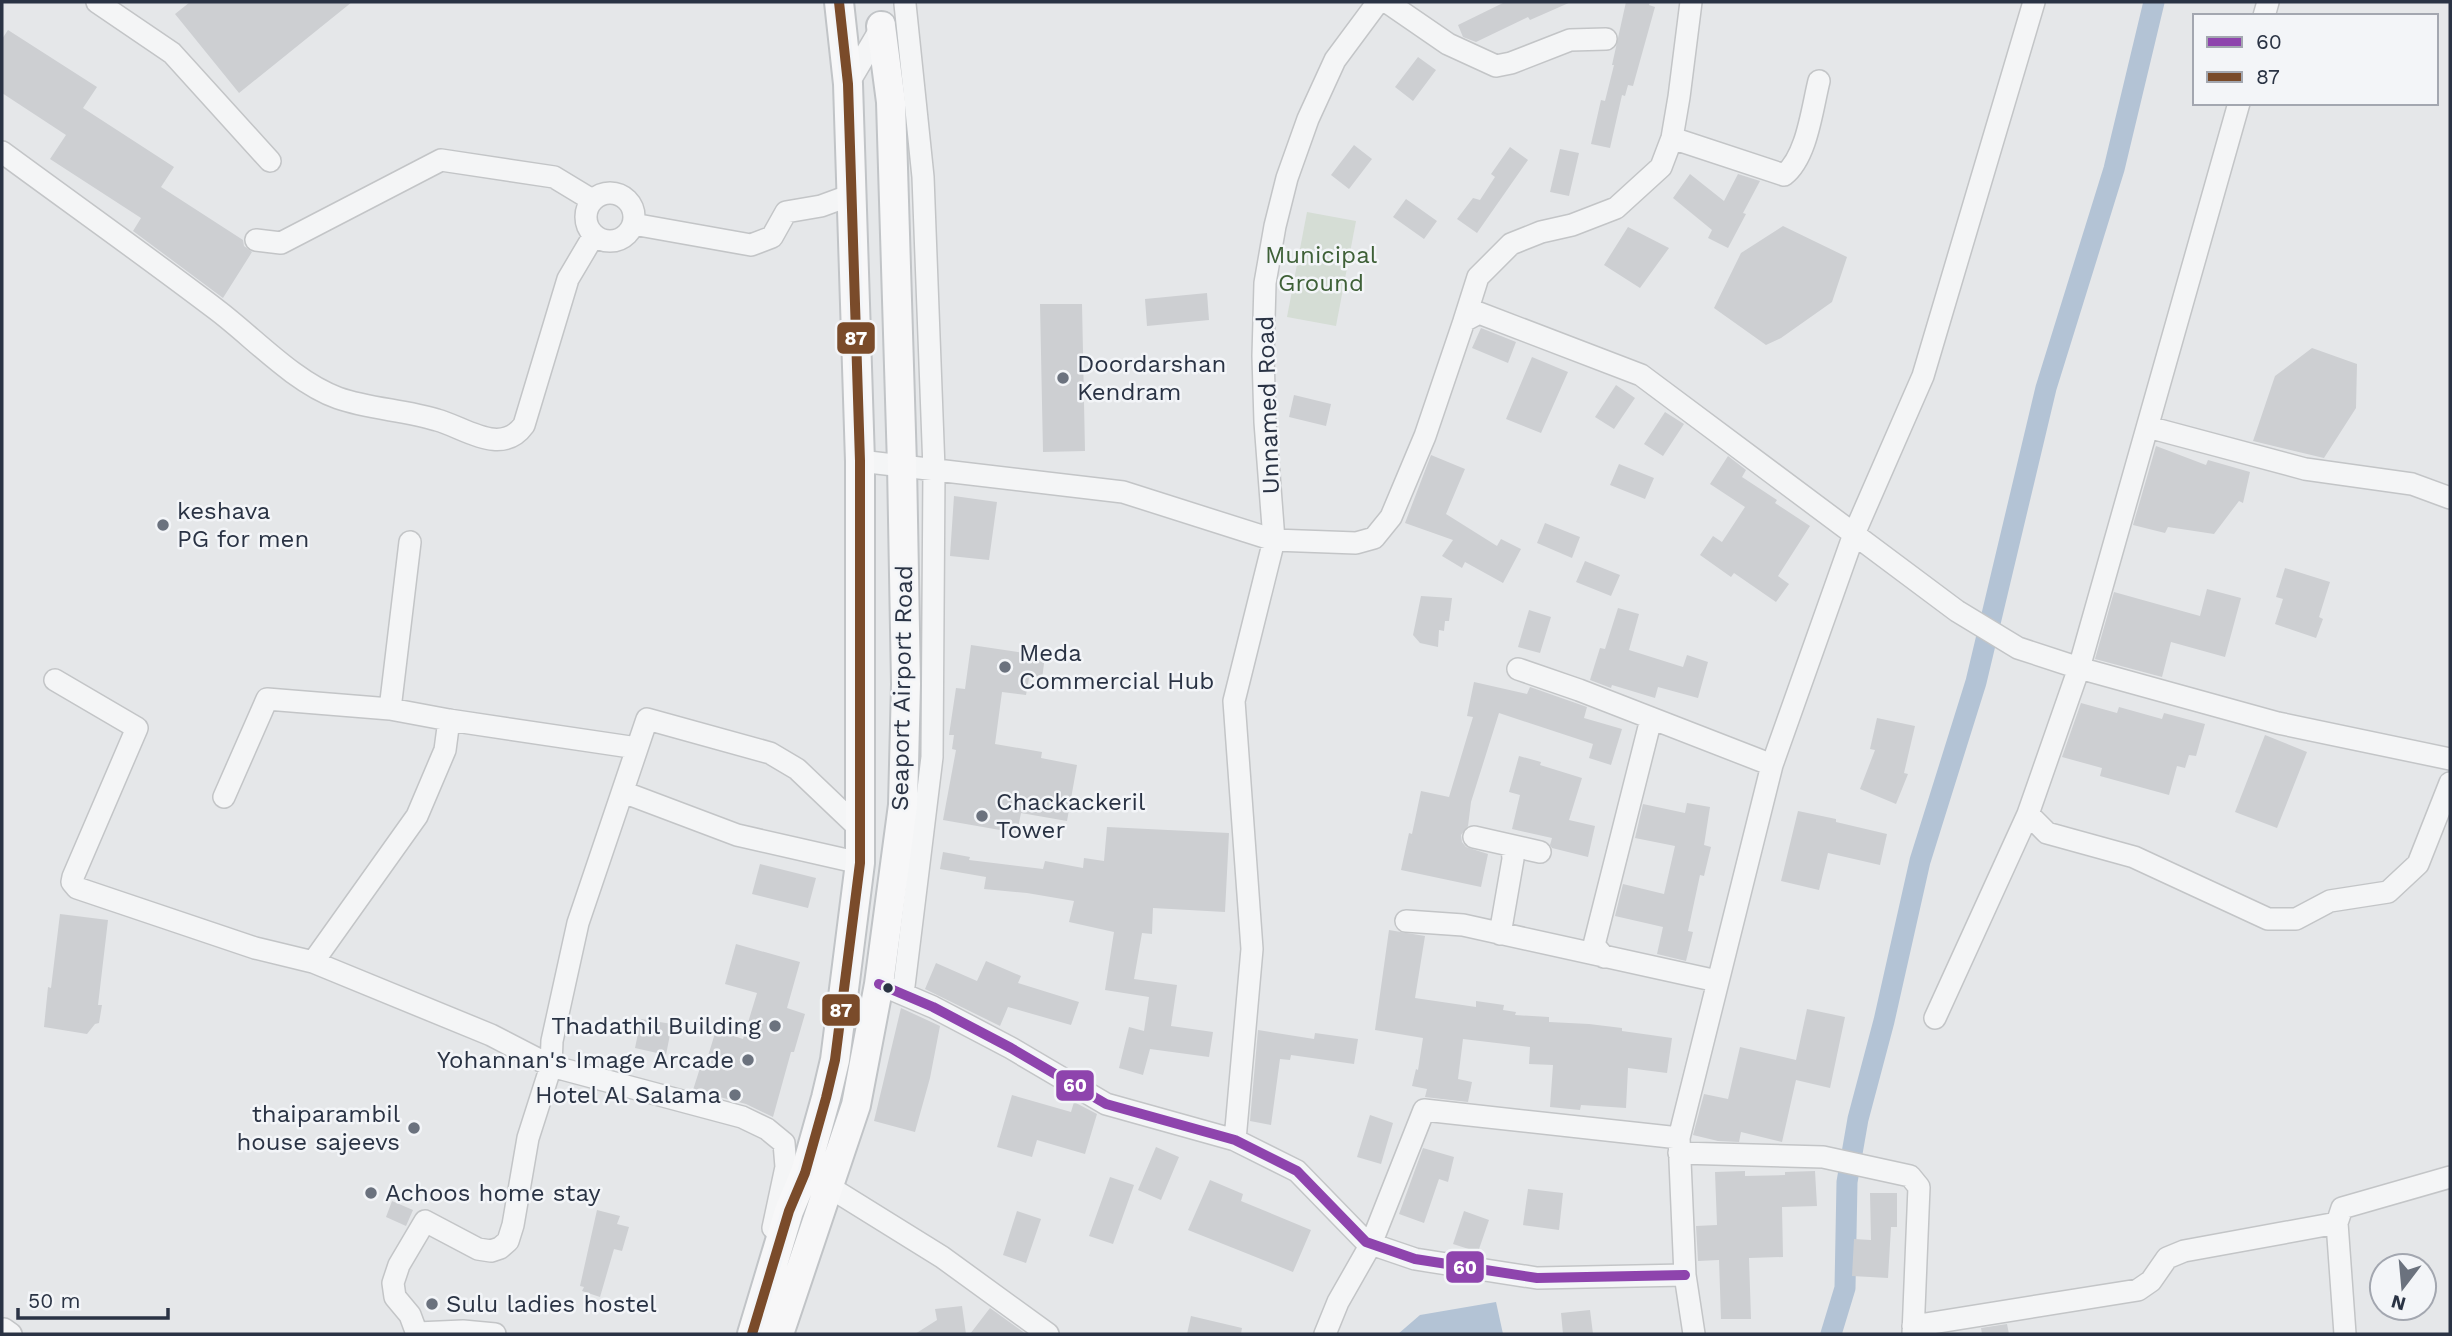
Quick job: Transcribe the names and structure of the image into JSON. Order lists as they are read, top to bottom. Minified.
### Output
{"streets":{"main road":["Seaport Airport Road"],"street":["Unnamed Road"]},"parks":["Municipal Ground"],"places":["Doordarshan Kendram","keshava PG for men","Meda Commercial Hub","Chackackeril Tower","Thadathil Building","Yohannan's Image Arcade","Hotel Al Salama","thaiparambil house sajeevs","Achoos home stay","Sulu ladies hostel"],"lines":["transit line 87","transit line 60"],"legend":["60","87"],"scale_bar":"50 m","north":"bottom"}
